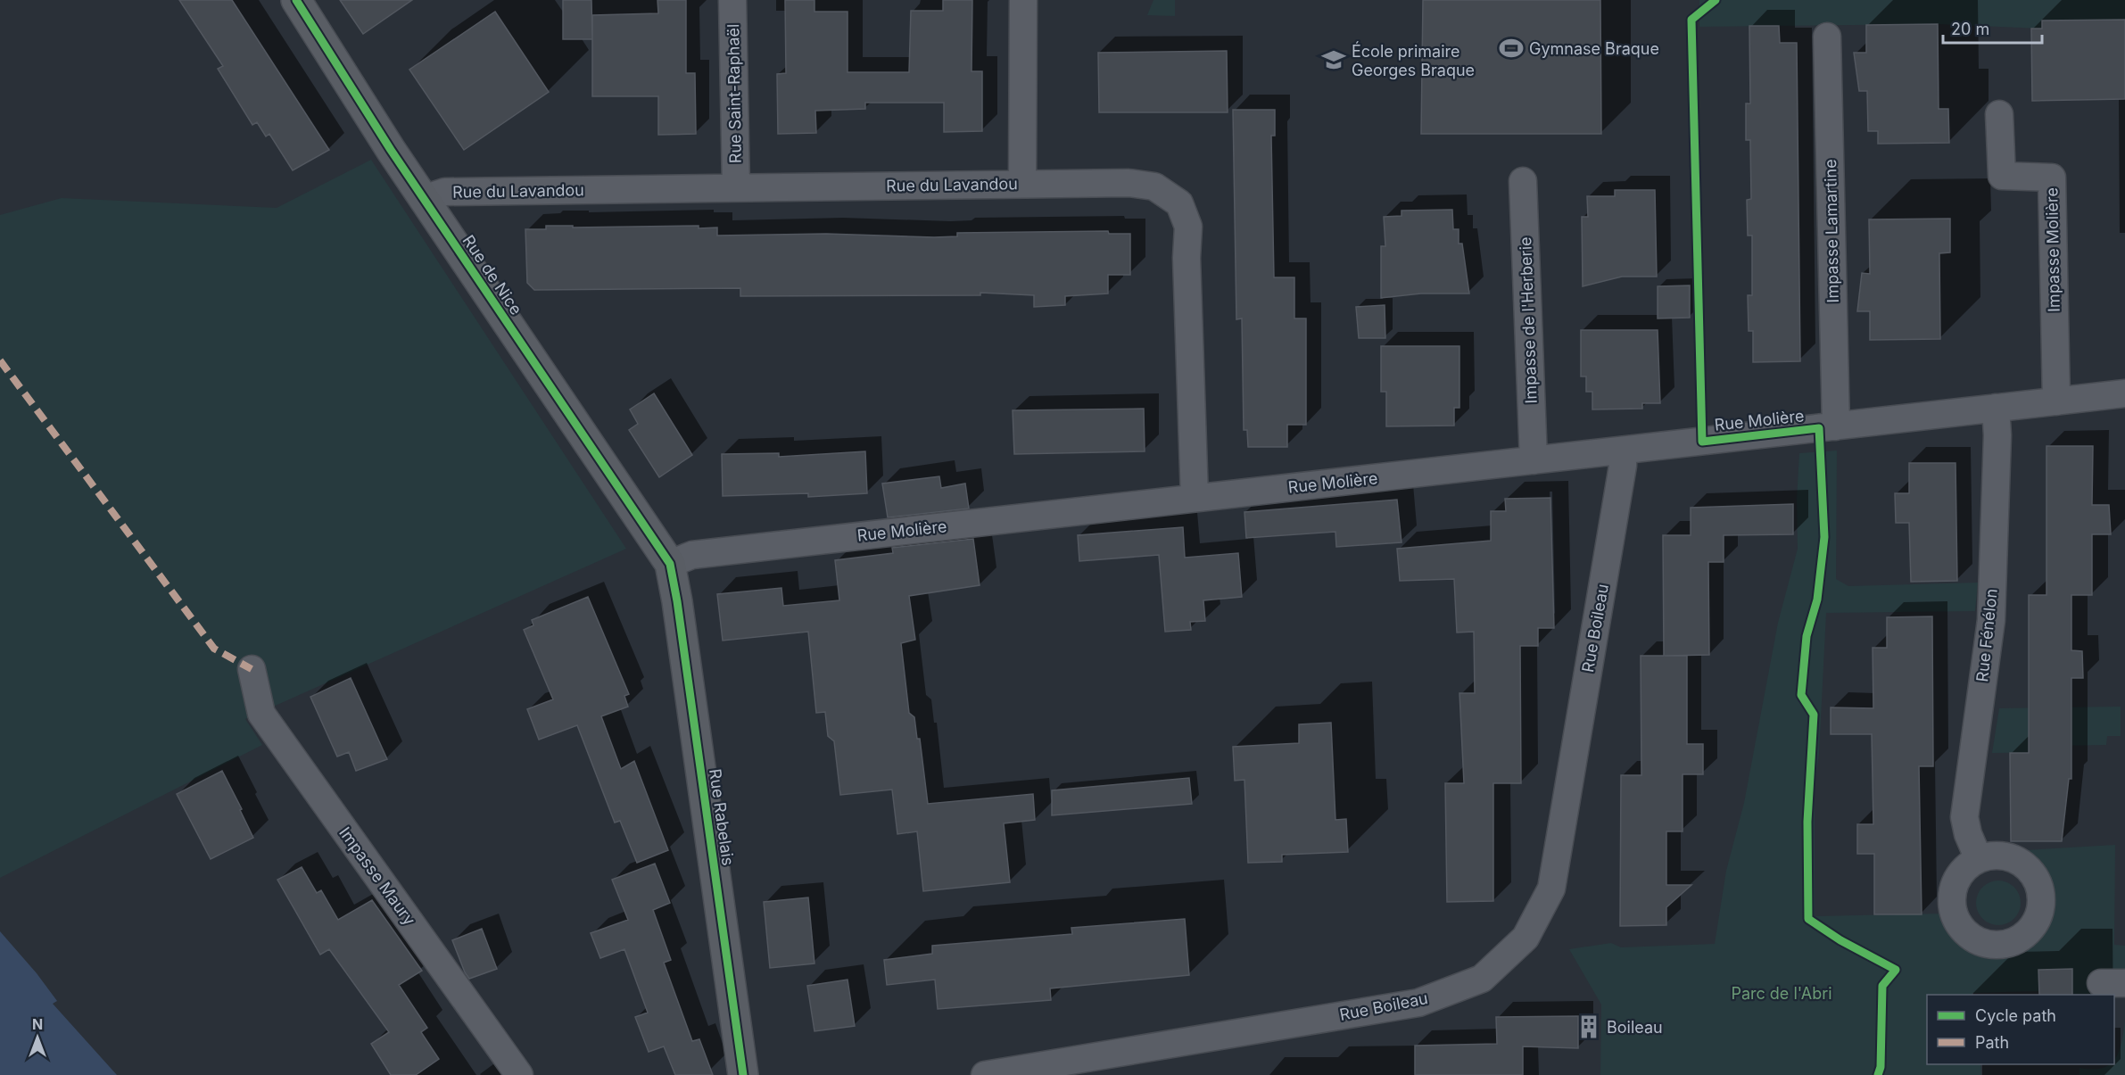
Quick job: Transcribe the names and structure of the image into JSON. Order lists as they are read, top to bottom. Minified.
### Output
{"streets":{"street":["Rue Saint-Raphaël","Rue du Lavandou","Impasse Lamartine","Impasse Molière","Rue de Nice","Impasse de l'Herberie","Rue Molière","Rue Boileau","Rue Fénélon","Rue Rabelais","Impasse Maury"]},"crossings":[["Rue Saint-Raphaël","Rue du Lavandou"],["Rue du Lavandou","Rue de Nice"],["Rue du Lavandou","Rue Molière"],["Impasse Lamartine","Rue Molière"],["Impasse Molière","Rue Molière"],["Rue de Nice","Rue Molière"],["Rue de Nice","Rue Rabelais"],["Impasse de l'Herberie","Rue Molière"],["Rue Molière","Rue Boileau"],["Rue Molière","Rue Fénélon"],["Rue Molière","Rue Rabelais"]],"parks":["Parc de l'Abri"],"places":{"sports":["Gymnase Braque"],"school or university":["École primaire Georges Braque"],"building":["Boileau"]},"legend":["Cycle path","Path"],"scale_bar":"20 m","north":"top"}
